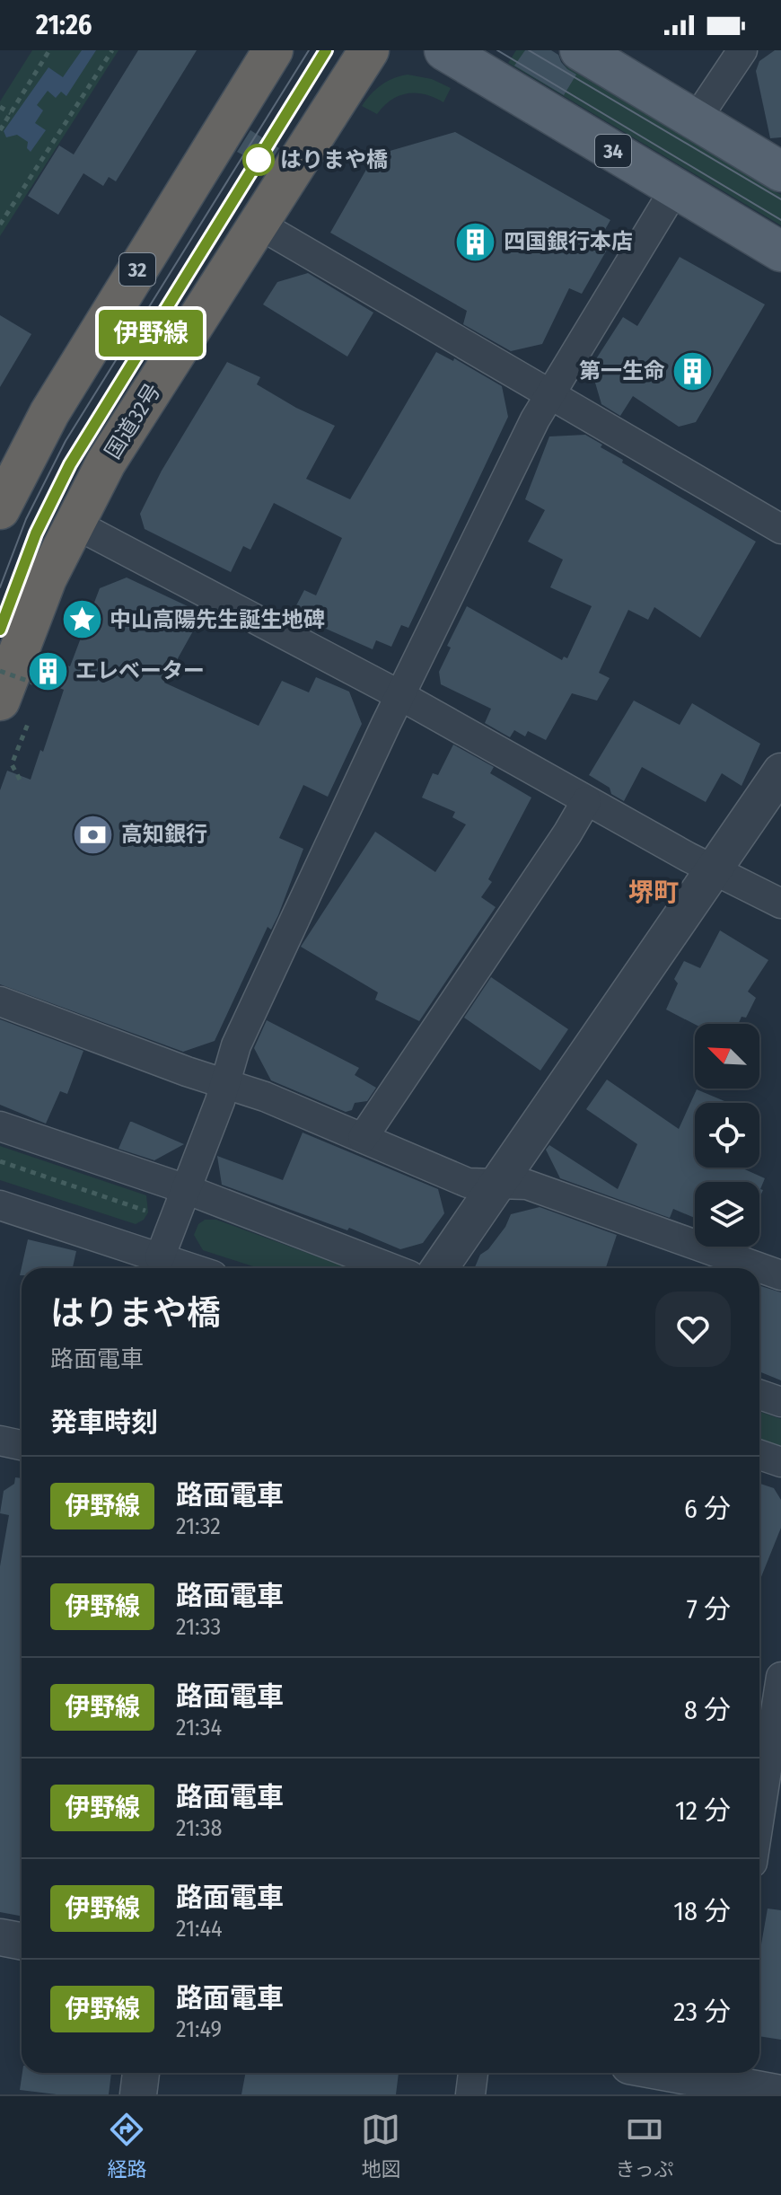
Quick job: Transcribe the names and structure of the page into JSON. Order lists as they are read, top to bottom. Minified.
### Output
{"streets":{"highway":["32","国道32号"],"main road":["34"]},"districts":["堺町"],"places":{"other":["はりまや橋"],"building":["四国銀行本店","第一生命","エレベーター"],"place":["中山高陽先生誕生地碑"],"bank":["高知銀行"]},"lines":["tram line 伊野線"],"north":"top left","page":{"status":"21:26","on_map":"伊野線","heading":[["はりまや橋","路面電車"],"発車時刻"],"list":[{"mark":"伊野線","name":"路面電車","note":"21:32","value":"6 分"},{"mark":"伊野線","name":"路面電車","note":"21:33","value":"7 分"},{"mark":"伊野線","name":"路面電車","note":"21:34","value":"8 分"},{"mark":"伊野線","name":"路面電車","note":"21:38","value":"12 分"},{"mark":"伊野線","name":"路面電車","note":"21:44","value":"18 分"},{"mark":"伊野線","name":"路面電車","note":"21:49","value":"23 分"}],"tabs":["経路","地図","きっぷ"]}}
